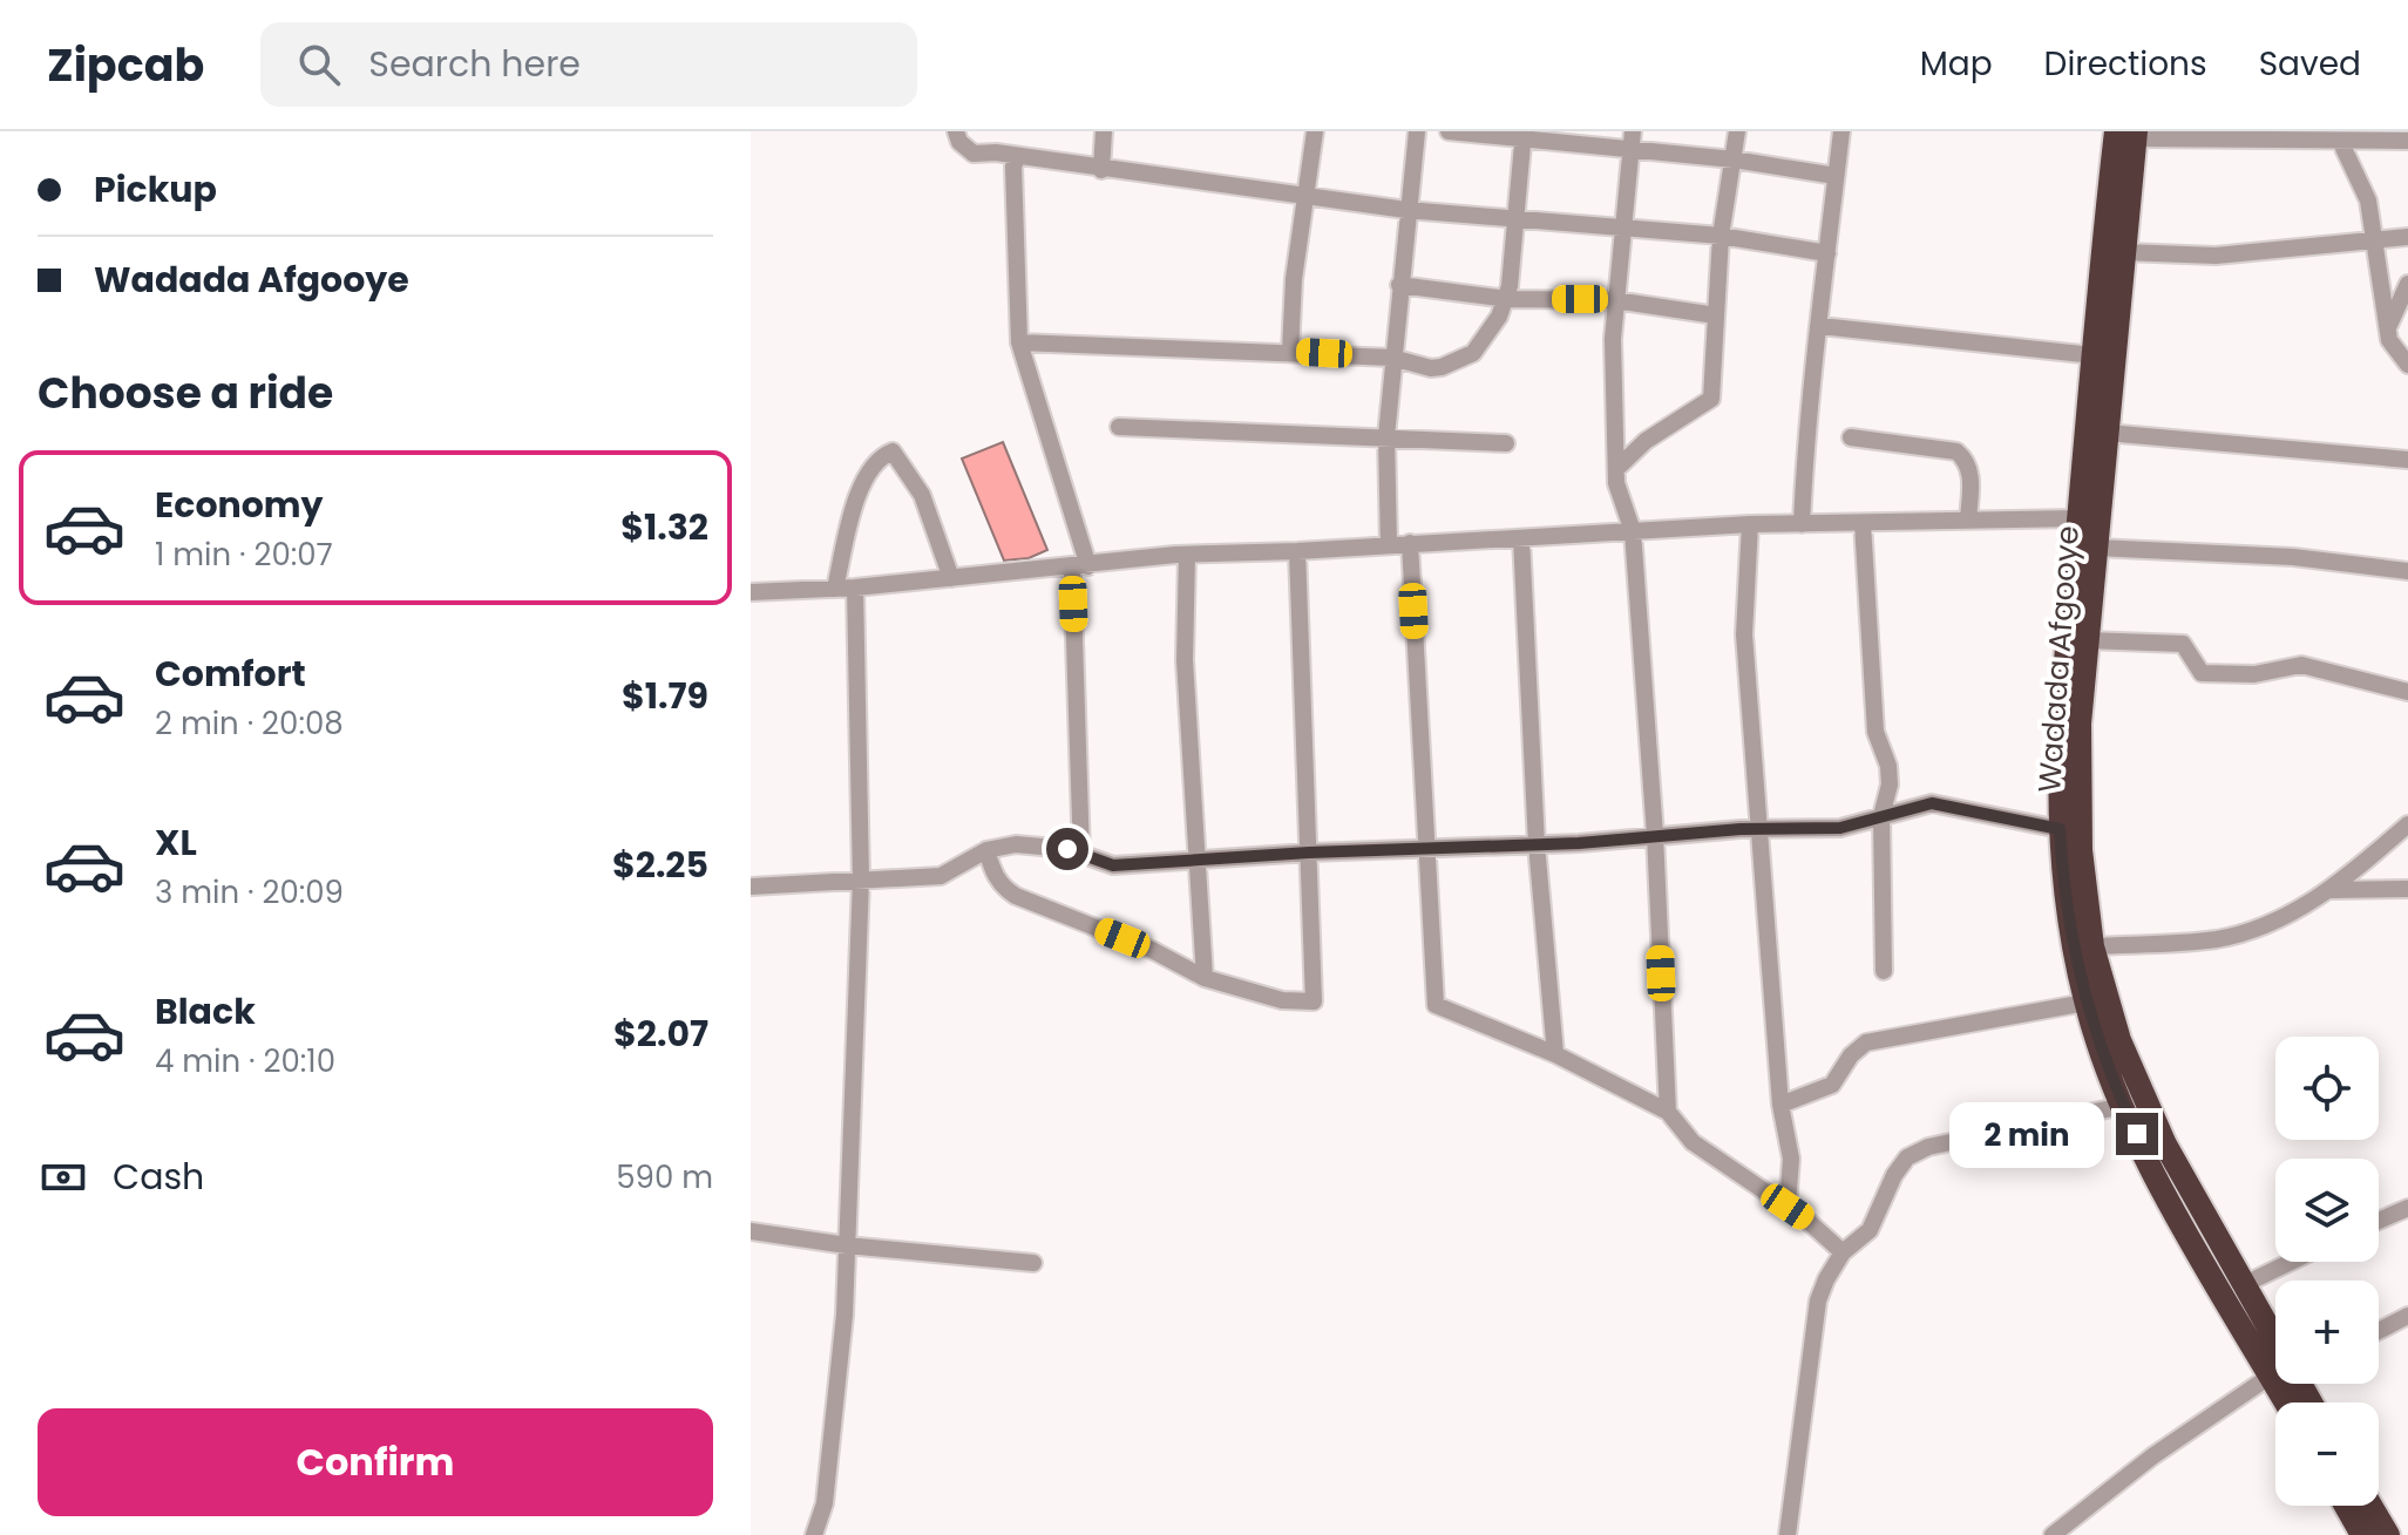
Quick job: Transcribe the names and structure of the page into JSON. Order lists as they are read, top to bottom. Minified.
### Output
{"streets":{"highway":["Wadada Afgooye"]},"page":{"header":"Zipcab","search":"Search here","nav":["Map","Directions","Saved"],"banner":["Pickup","Wadada Afgooye"],"heading":"Choose a ride","list":[{"name":"Economy","note":"1 min · 20:07","value":"$1.32"},{"name":"Comfort","note":"2 min · 20:08","value":"$1.79"},{"name":"XL","note":"3 min · 20:09","value":"$2.25"},{"name":"Black","note":"4 min · 20:10","value":"$2.07"}],"map_buttons":["+","−"],"bubble":"2 min","pay":["Cash","590 m"],"buttons":"Confirm"}}
